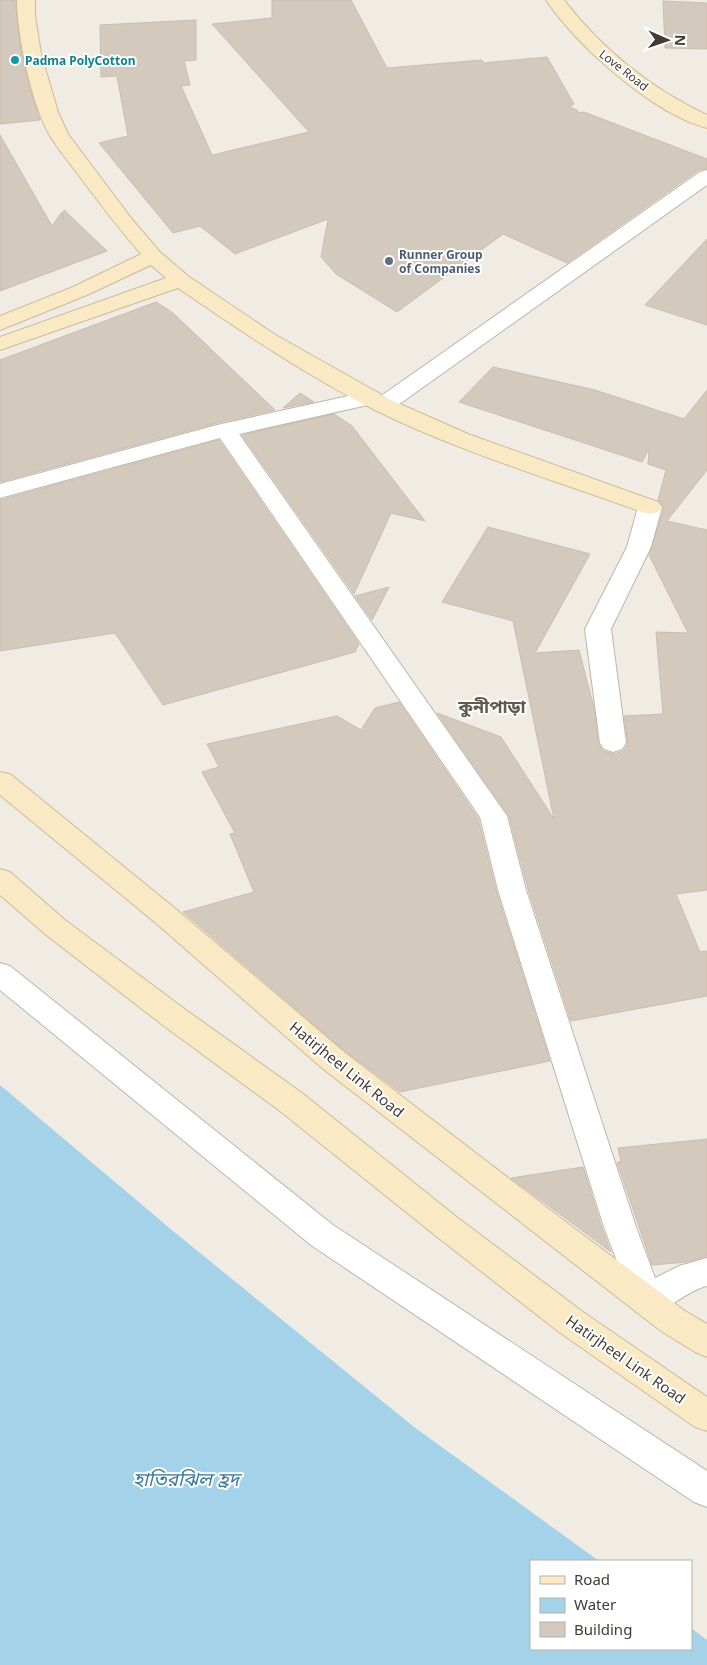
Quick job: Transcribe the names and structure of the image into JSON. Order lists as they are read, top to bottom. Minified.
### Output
{"streets":{"street":["Love Road","Hatirjheel Link Road"]},"districts":["কুনীপাড়া"],"water":["হাতিরঝিল হ্রদ"],"places":["Padma PolyCotton","Runner Group of Companies"],"legend":["Road","Water","Building"],"north":"right"}
